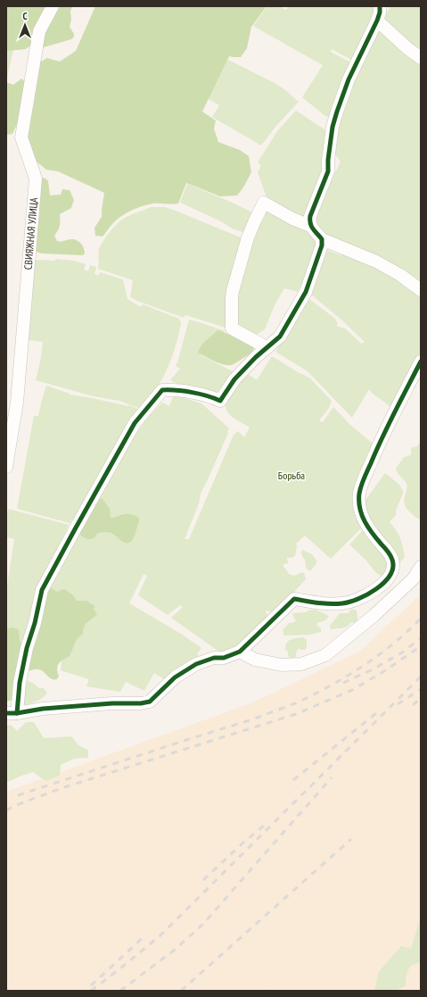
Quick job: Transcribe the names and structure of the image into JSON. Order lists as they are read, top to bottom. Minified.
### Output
{"streets":{"street":["СВИЯЖНАЯ УЛИЦА"]},"parks":["Борьба"],"north":"top"}
